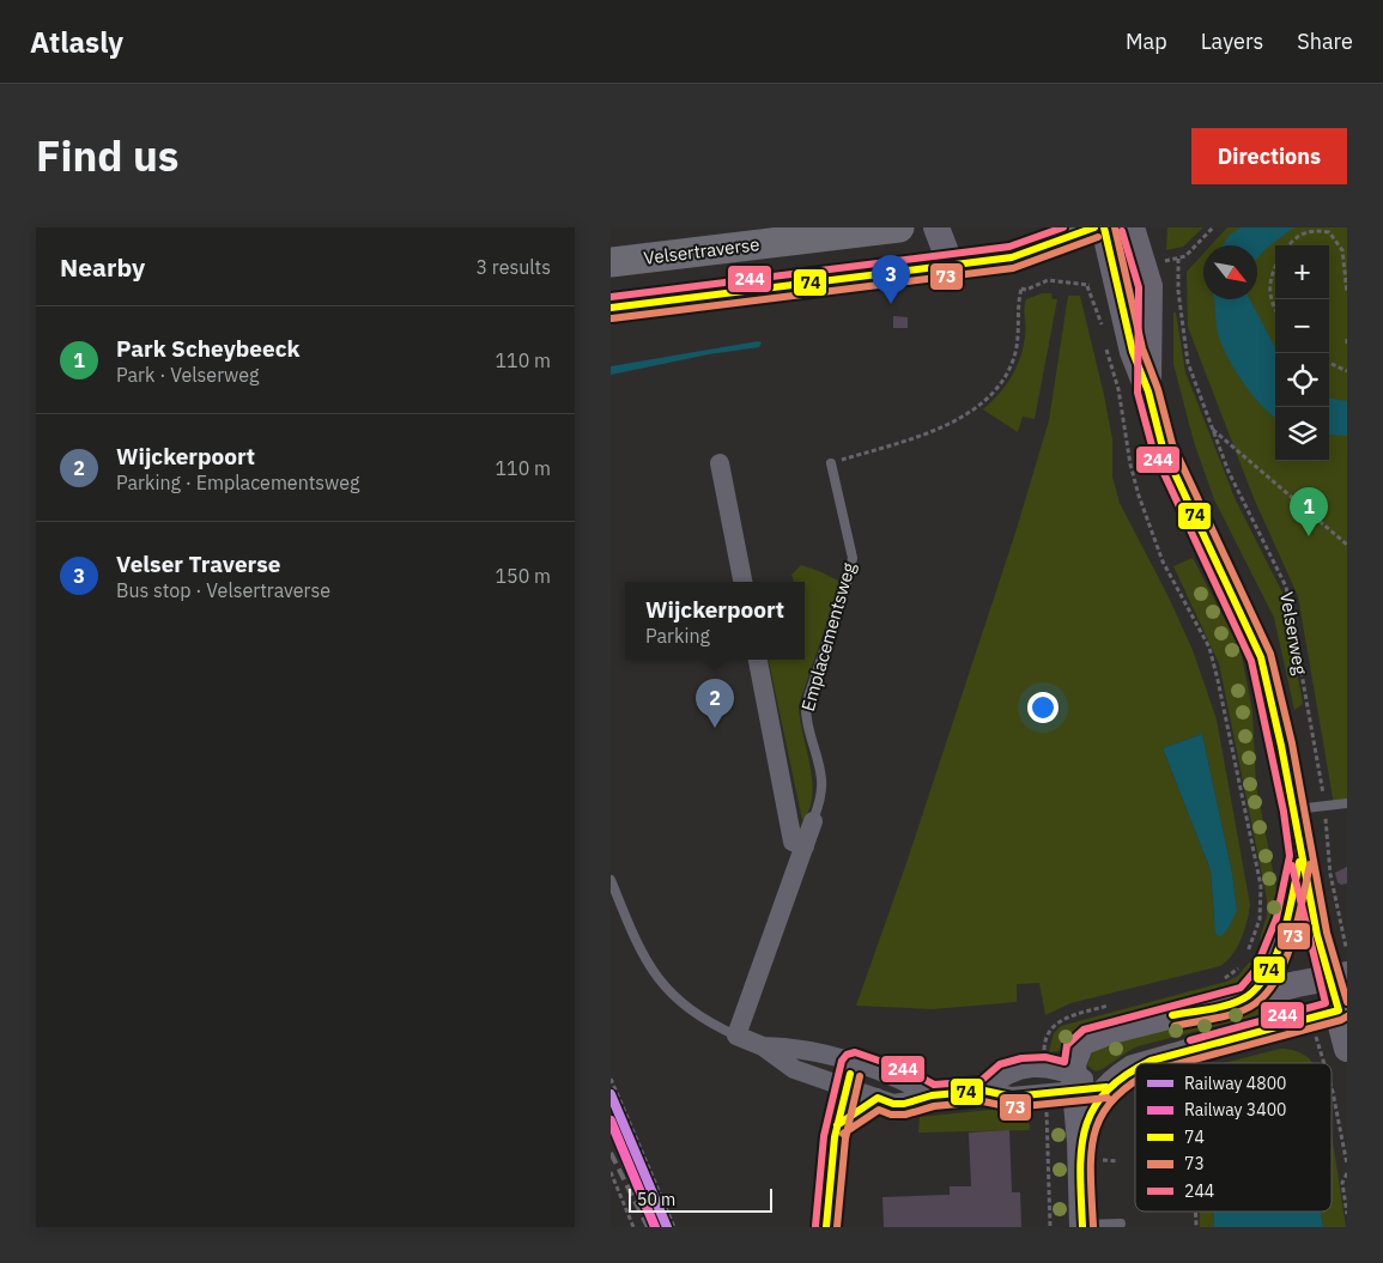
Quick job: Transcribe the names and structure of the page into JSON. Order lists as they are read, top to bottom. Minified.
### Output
{"streets":{"main road":["Velsertraverse","Velserweg"],"street":["Emplacementsweg"]},"lines":["transit line 74","transit line 73","transit line 244","rail line 4800","rail line 3400"],"legend":["Railway 4800","Railway 3400","74","73","244"],"scale_bar":"50 m","north":"bottom right","page":{"header":"Atlasly","nav":["Map","Layers","Share"],"title":"Find us","buttons":"Directions","heading":["Nearby","3 results"],"map_buttons":["+","−"],"pins":["3","1","2"],"list":[{"mark":"1","name":"Park Scheybeeck","note":"Park · Velserweg","value":"110 m"},{"mark":"2","name":"Wijckerpoort","note":"Parking · Emplacementsweg","value":"110 m"},{"mark":"3","name":"Velser Traverse","note":"Bus stop · Velsertraverse","value":"150 m"}],"popup":["Wijckerpoort","Parking"],"scale":"50 m"}}
